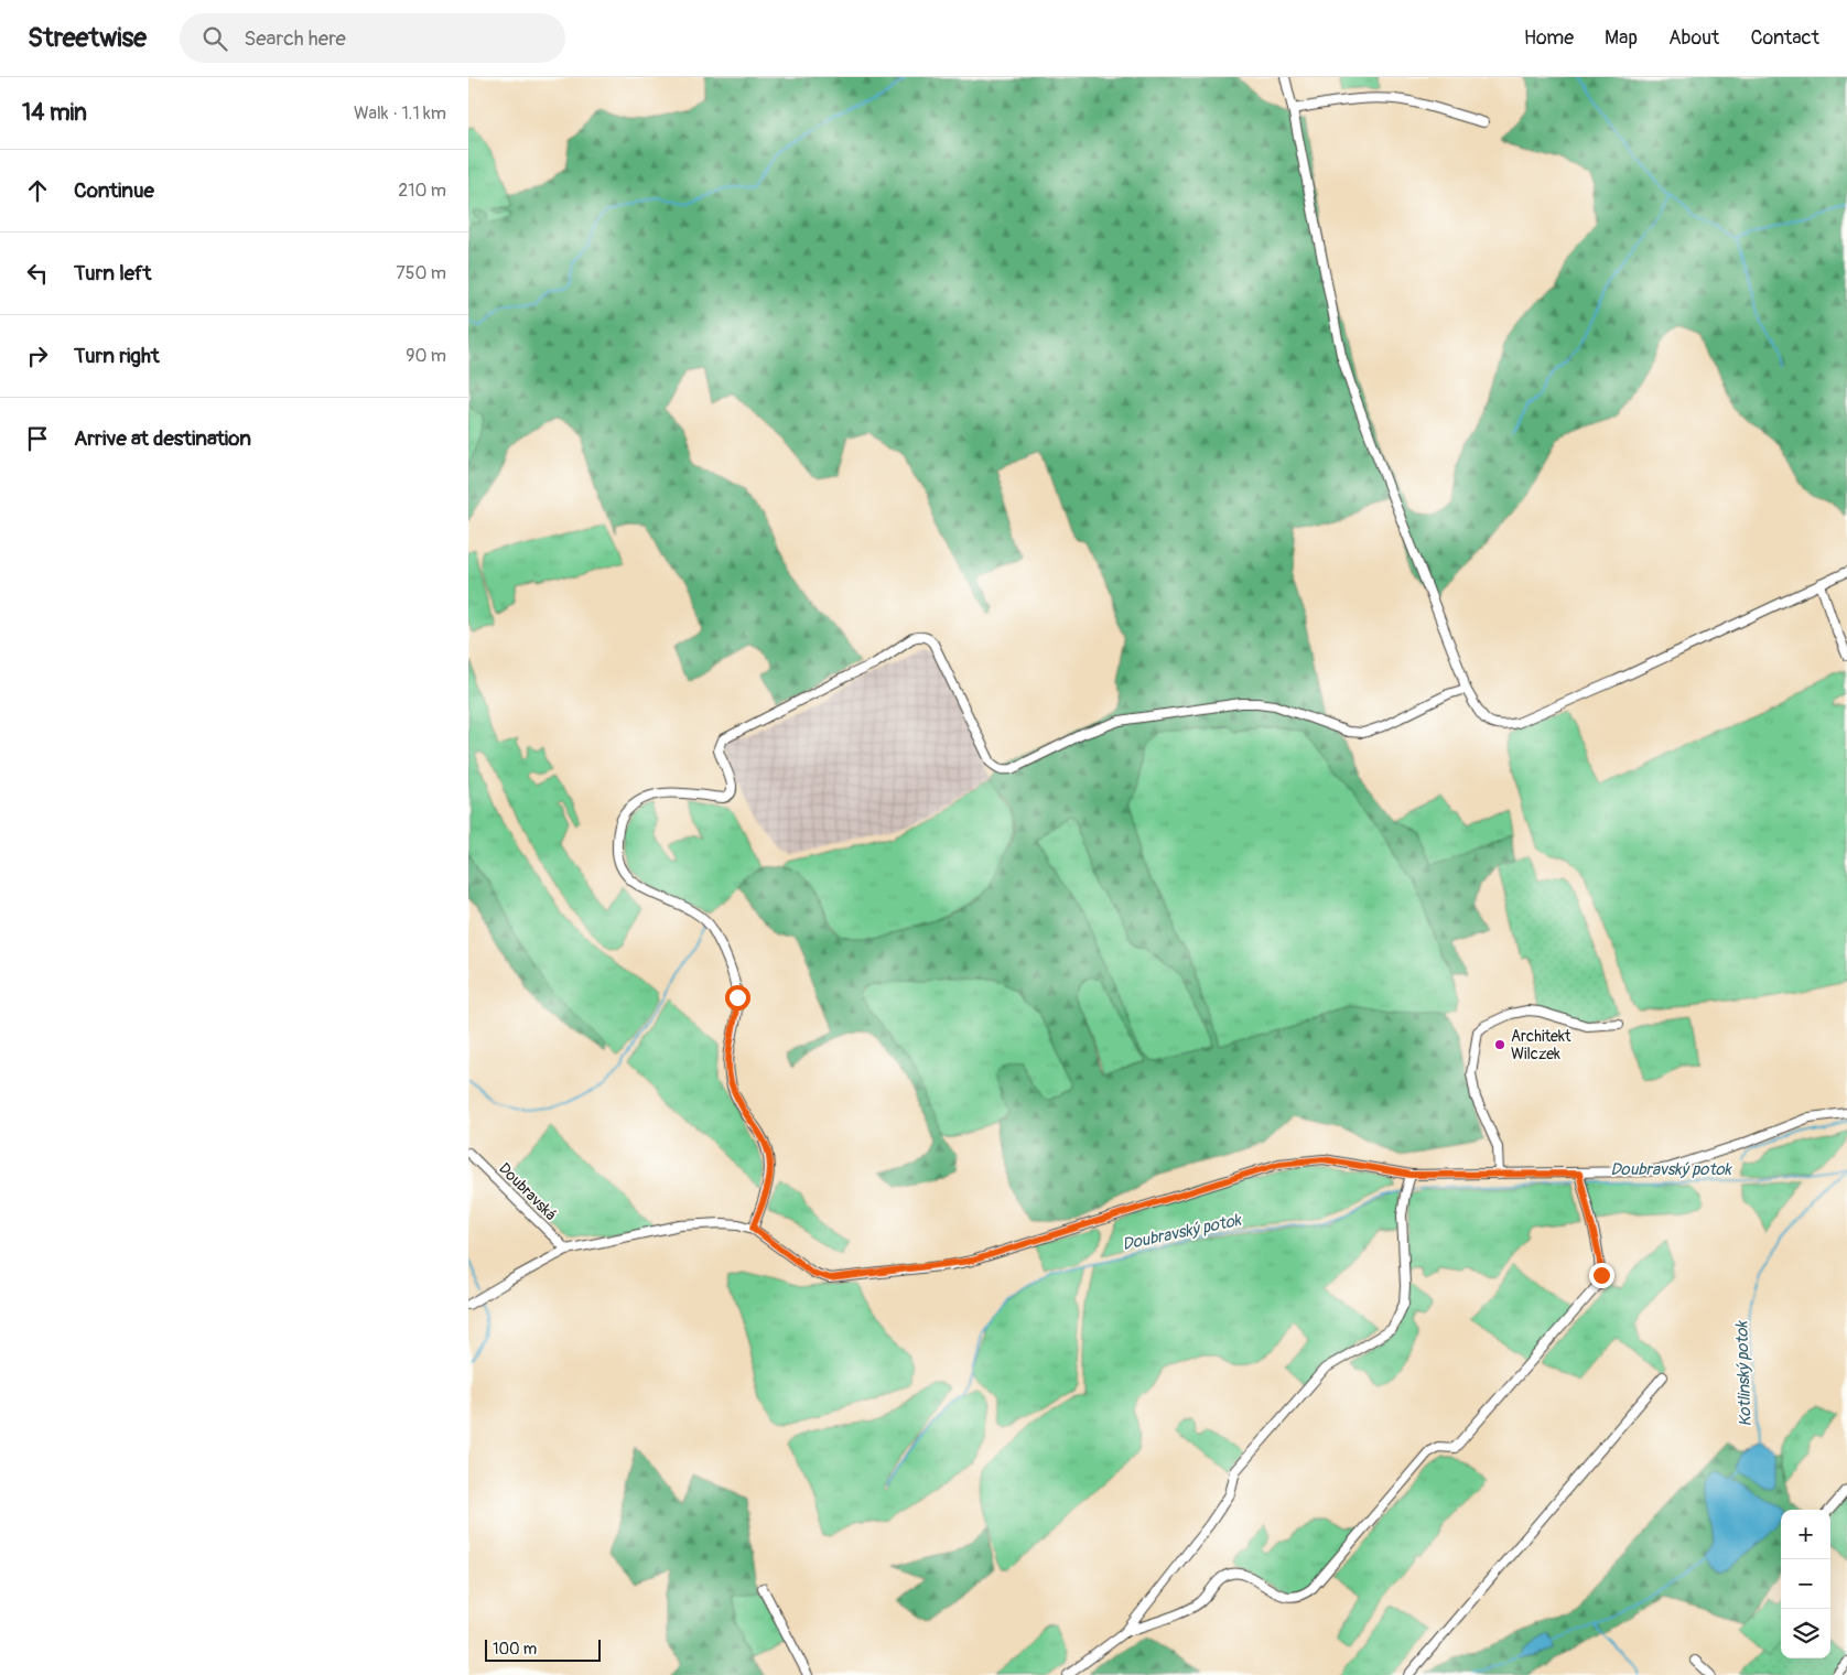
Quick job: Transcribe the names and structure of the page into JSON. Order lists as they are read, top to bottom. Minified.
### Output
{"streets":{"street":["Doubravská"]},"water":["Doubravský potok","Kotlinský potok"],"places":["Architekt Wilczek"],"scale_bar":"100 m","page":{"header":"Streetwise","search":"Search here","nav":["Home","Map","About","Contact"],"heading":["14 min","Walk · 1.1 km"],"list":[["Continue","210 m"],["Turn left","750 m"],["Turn right","90 m"],"Arrive at destination"],"map_buttons":["+","−"],"scale":"100 m"}}
